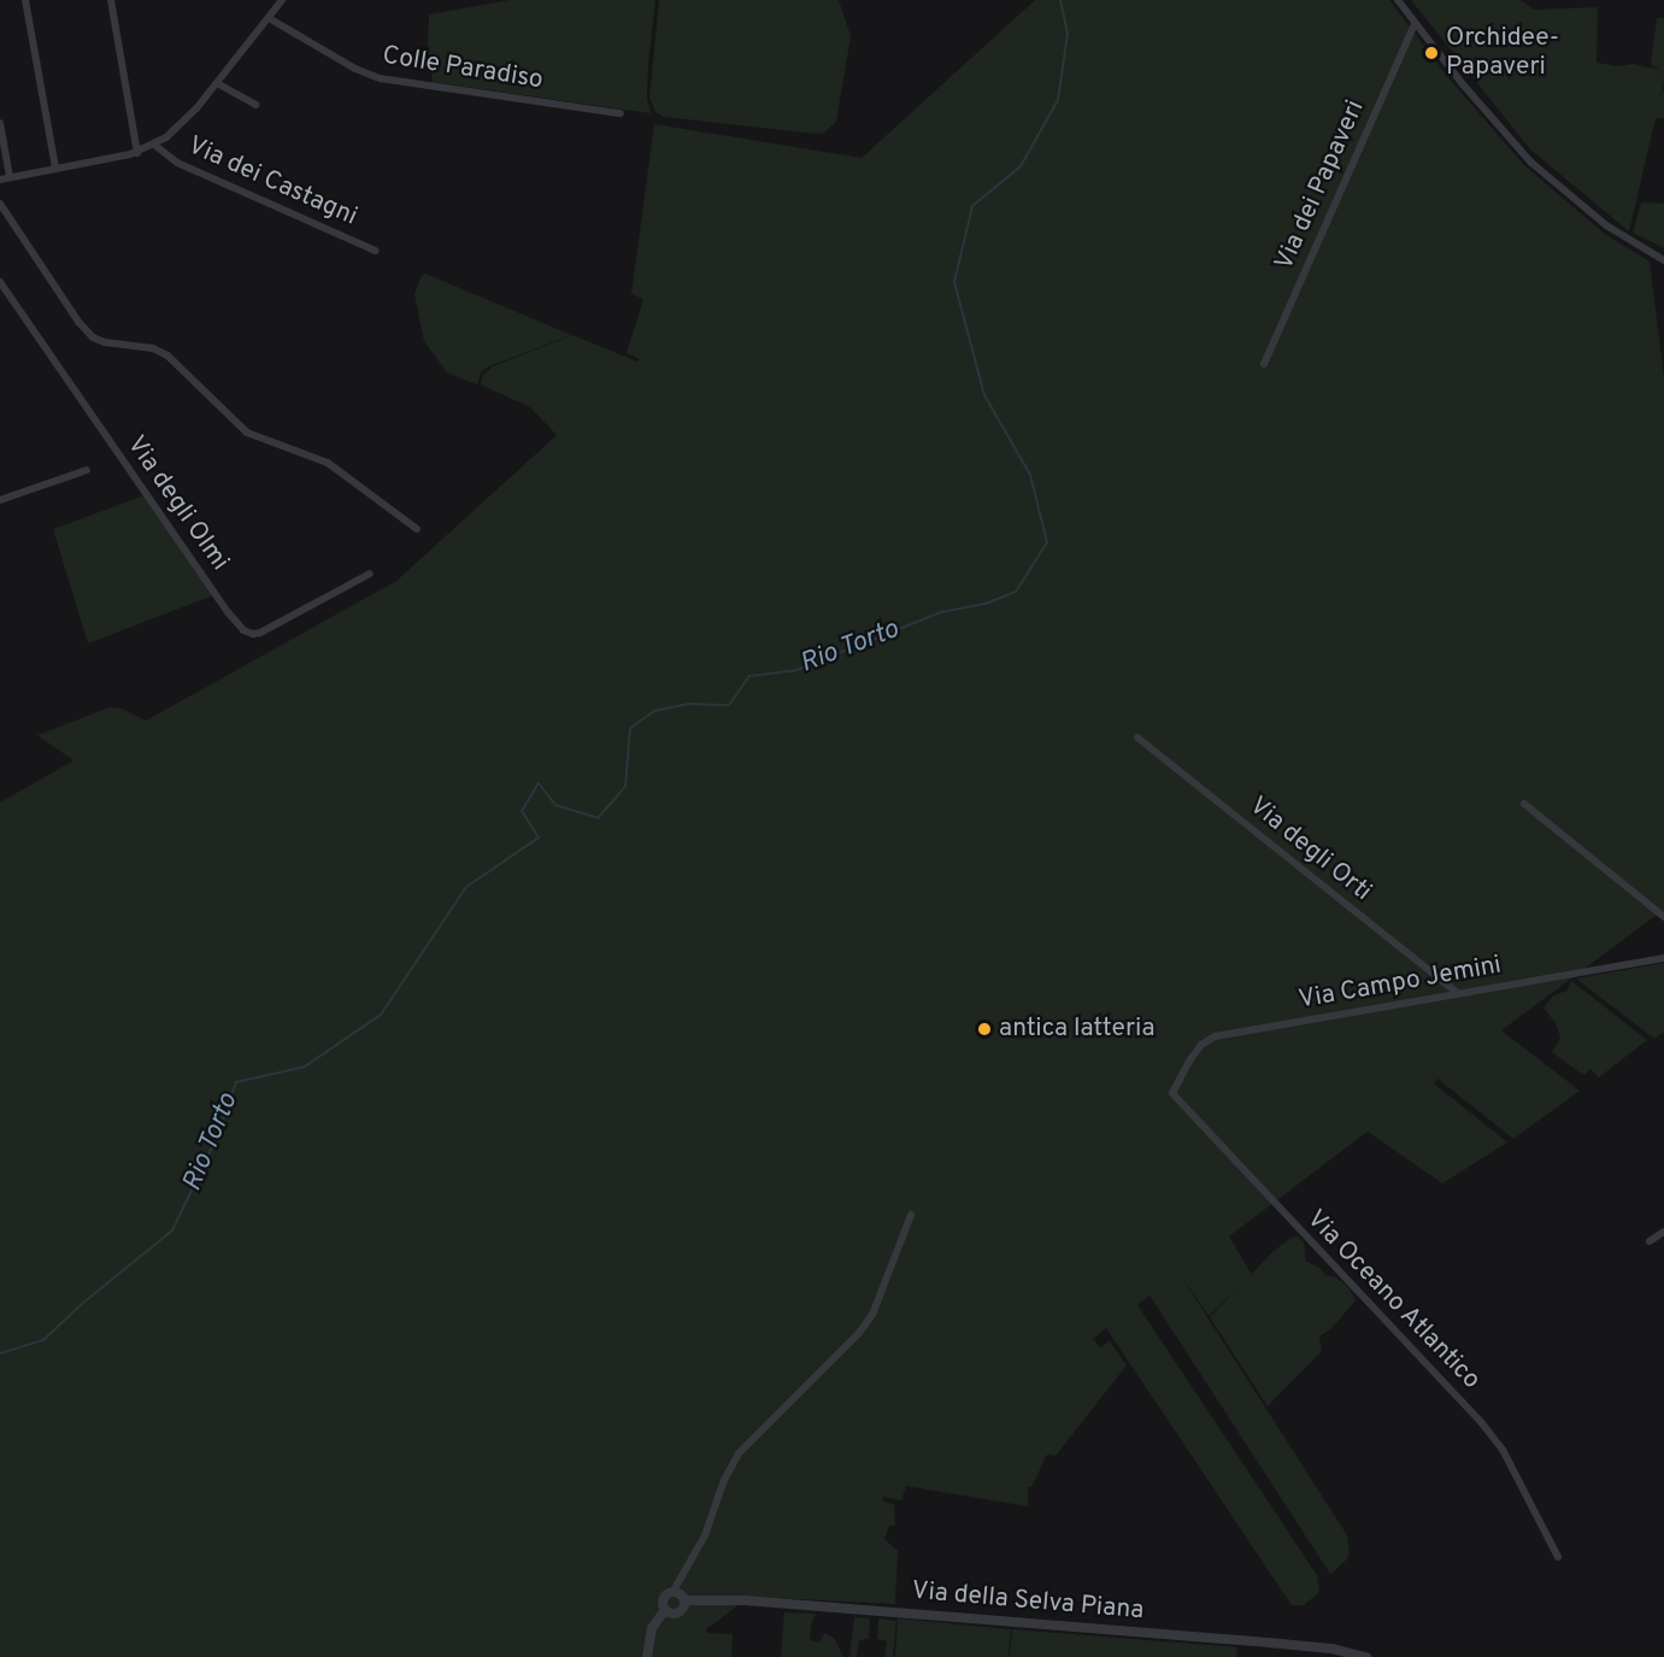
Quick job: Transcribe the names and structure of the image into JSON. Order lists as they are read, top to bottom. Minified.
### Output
{"streets":{"street":["Colle Paradiso","Via dei Castagni","Via dei Papaveri","Via degli Olmi","Via degli Orti","Via Campo Jemini","Via Oceano Atlantico","Via della Selva Piana"]},"crossings":[["Via degli Orti","Via Campo Jemini"],["Via Campo Jemini","Via Oceano Atlantico"]],"water":["Rio Torto"],"places":["Orchidee- Papaveri","antica latteria"]}
